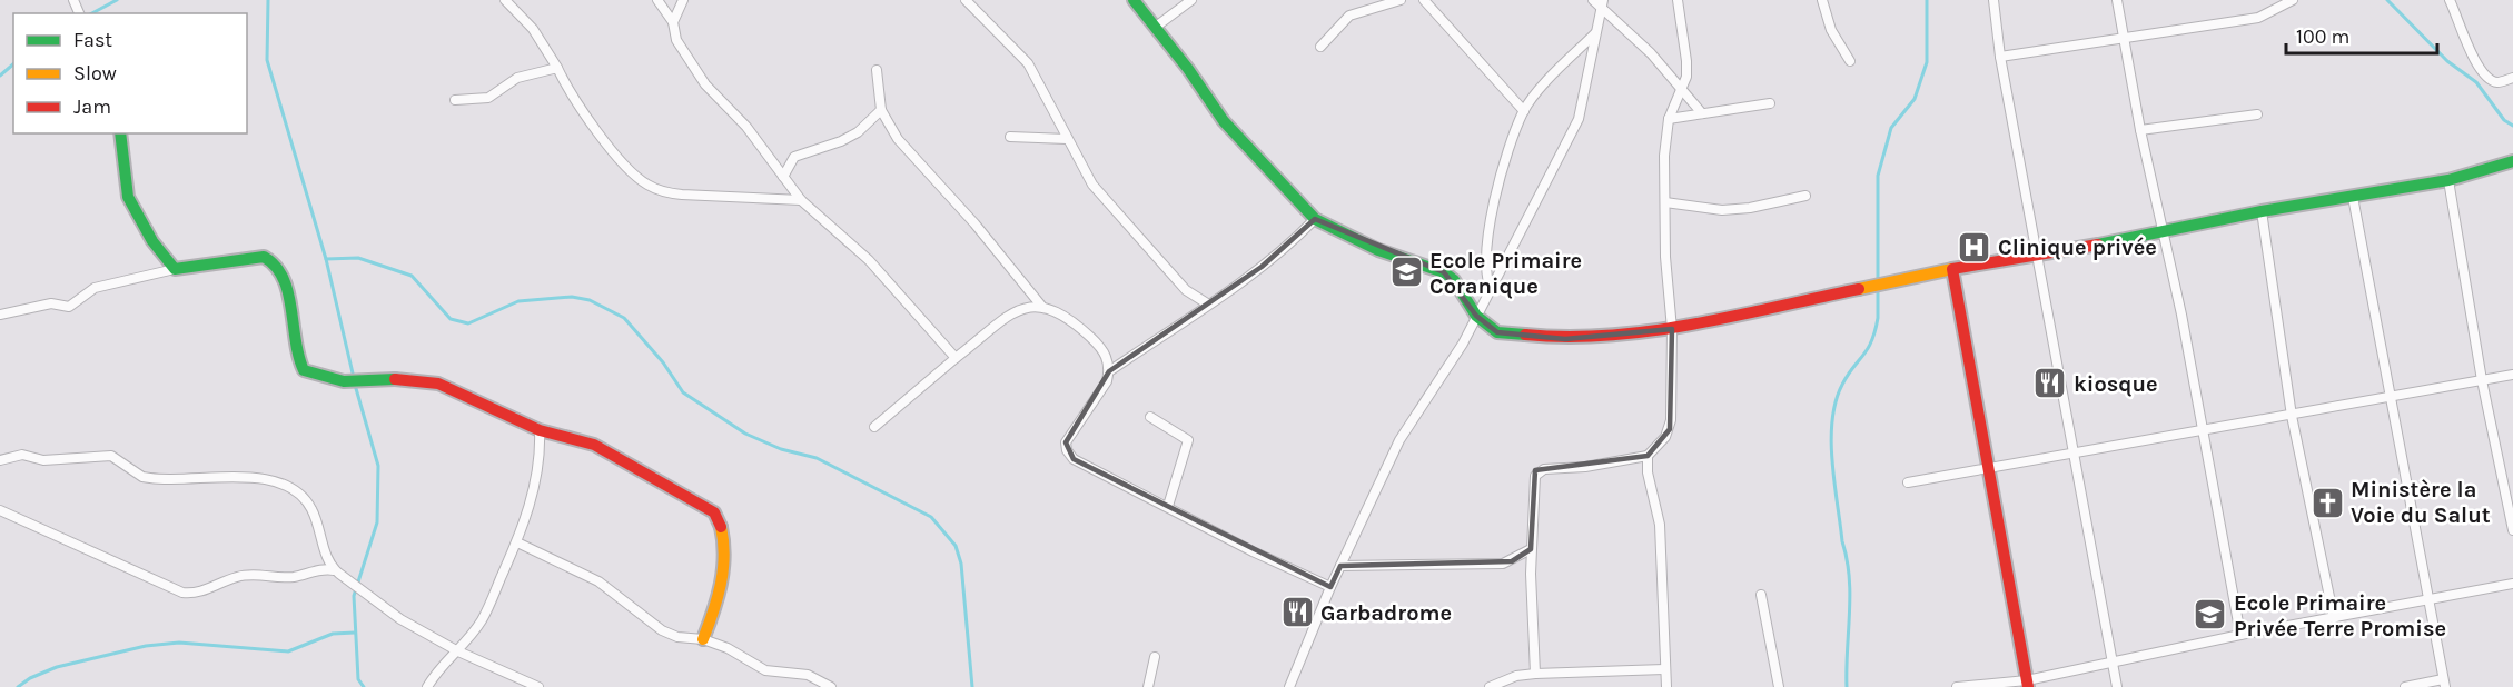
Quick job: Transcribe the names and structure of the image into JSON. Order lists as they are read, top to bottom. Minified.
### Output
{"places":{"hospital":["Clinique privée"],"school or university":["Ecole Primaire Coranique","Ecole Primaire Privée Terre Promise"],"restaurant":["kiosque","Garbadrome"],"church":["Ministère la Voie du Salut"]},"legend":["Fast","Slow","Jam"],"scale_bar":"100 m"}
